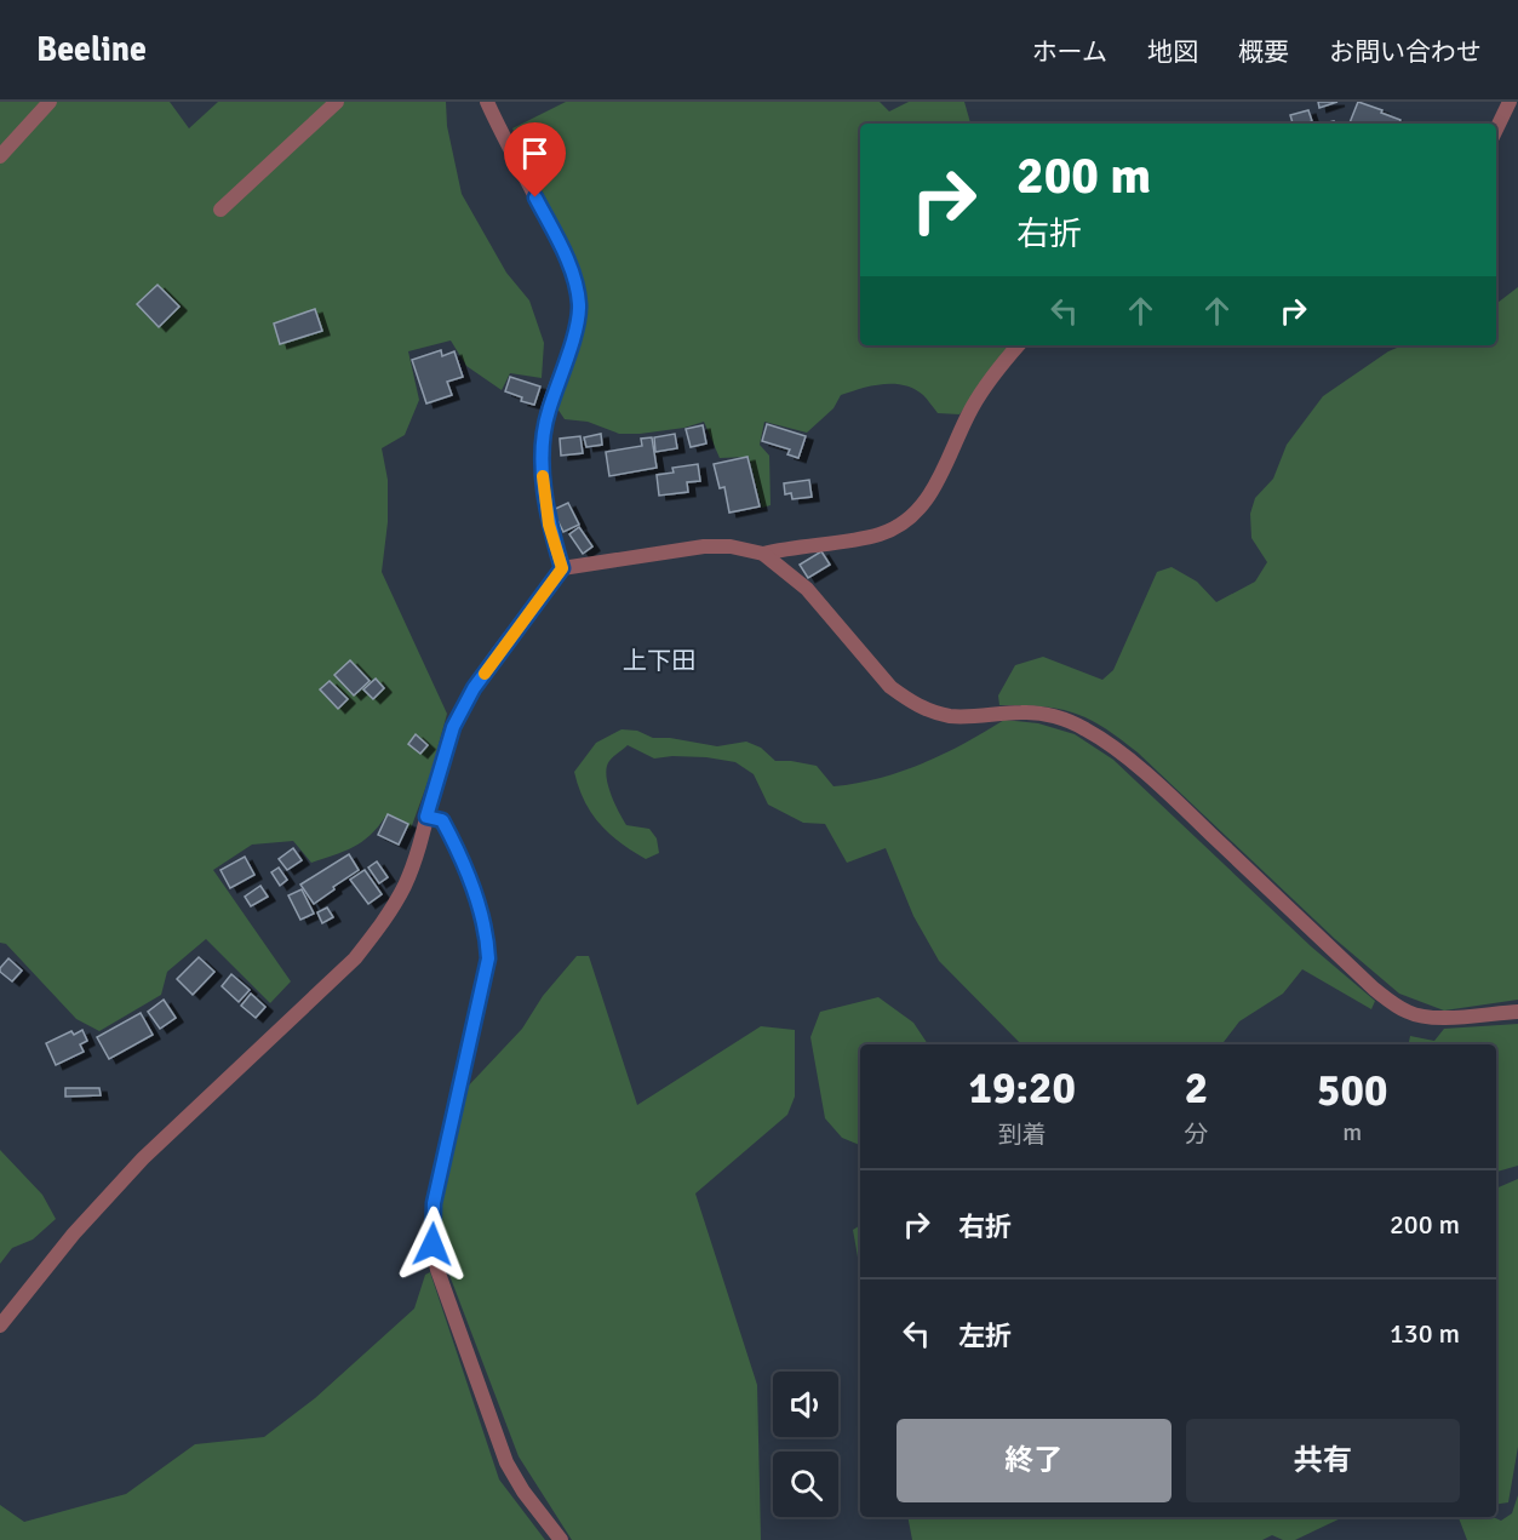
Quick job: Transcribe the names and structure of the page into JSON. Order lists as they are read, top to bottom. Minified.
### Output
{"districts":["上下田"],"page":{"header":"Beeline","nav":["ホーム","地図","概要","お問い合わせ"],"turn":["200 m","右折"],"eta":["19:20","到着","2","分","500","m"],"list":[{"name":"右折","value":"200 m"},{"name":"左折","value":"130 m"}],"buttons":["終了","共有"]}}
